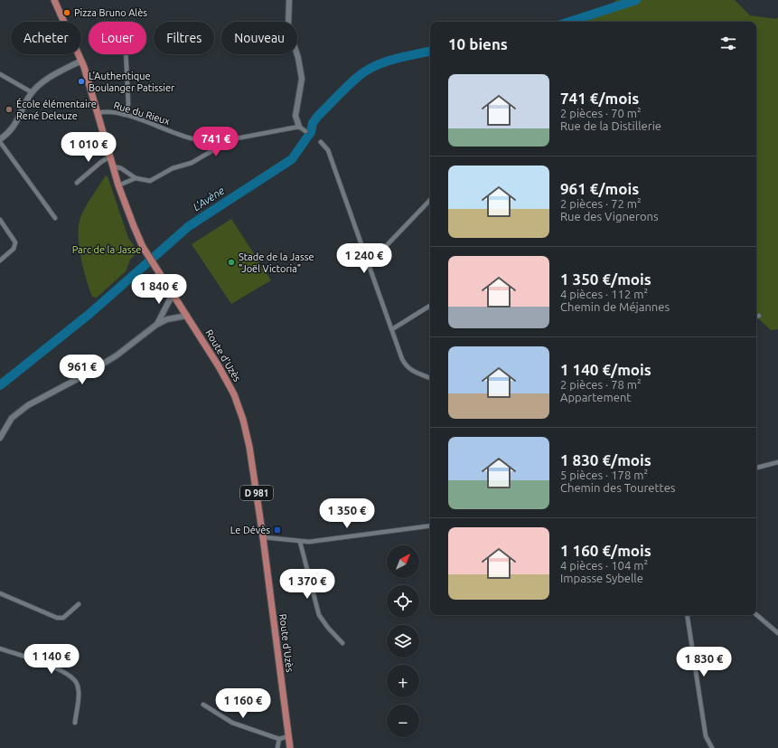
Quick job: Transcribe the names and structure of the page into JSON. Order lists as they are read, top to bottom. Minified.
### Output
{"streets":{"main road":["Route d'Uzès","D 981"],"street":["Rue du Rieux"]},"crossings":[["Rue du Rieux","Route d'Uzès"]],"water":["L'Avène"],"parks":["Parc de la Jasse"],"places":{"other":["Pizza Bruno Alès","L'Authentique Boulanger Patissier","École élémentaire René Deleuze","Stade de la Jasse \"Joël Victoria\""],"transit":["Le Dévès"]},"north":"top right","page":{"chip":["Acheter","Louer","Filtres","Nouveau"],"heading":"10 biens","list":[{"name":"741 €/mois","note":"2 pièces · 70 m² · Rue de la Distillerie"},{"name":"961 €/mois","note":"2 pièces · 72 m² · Rue des Vignerons"},{"name":"1 350 €/mois","note":"4 pièces · 112 m² · Chemin de Méjannes"},{"name":"1 140 €/mois","note":"2 pièces · 78 m² · Appartement"},{"name":"1 830 €/mois","note":"5 pièces · 178 m² · Chemin des Tourettes"},{"name":"1 160 €/mois","note":"4 pièces · 104 m² · Impasse Sybelle"}],"price":["741 €","1 010 €","1 240 €","1 840 €","961 €","1 350 €","1 370 €","1 140 €","1 830 €","1 160 €"],"map_buttons":["+","−"]}}
